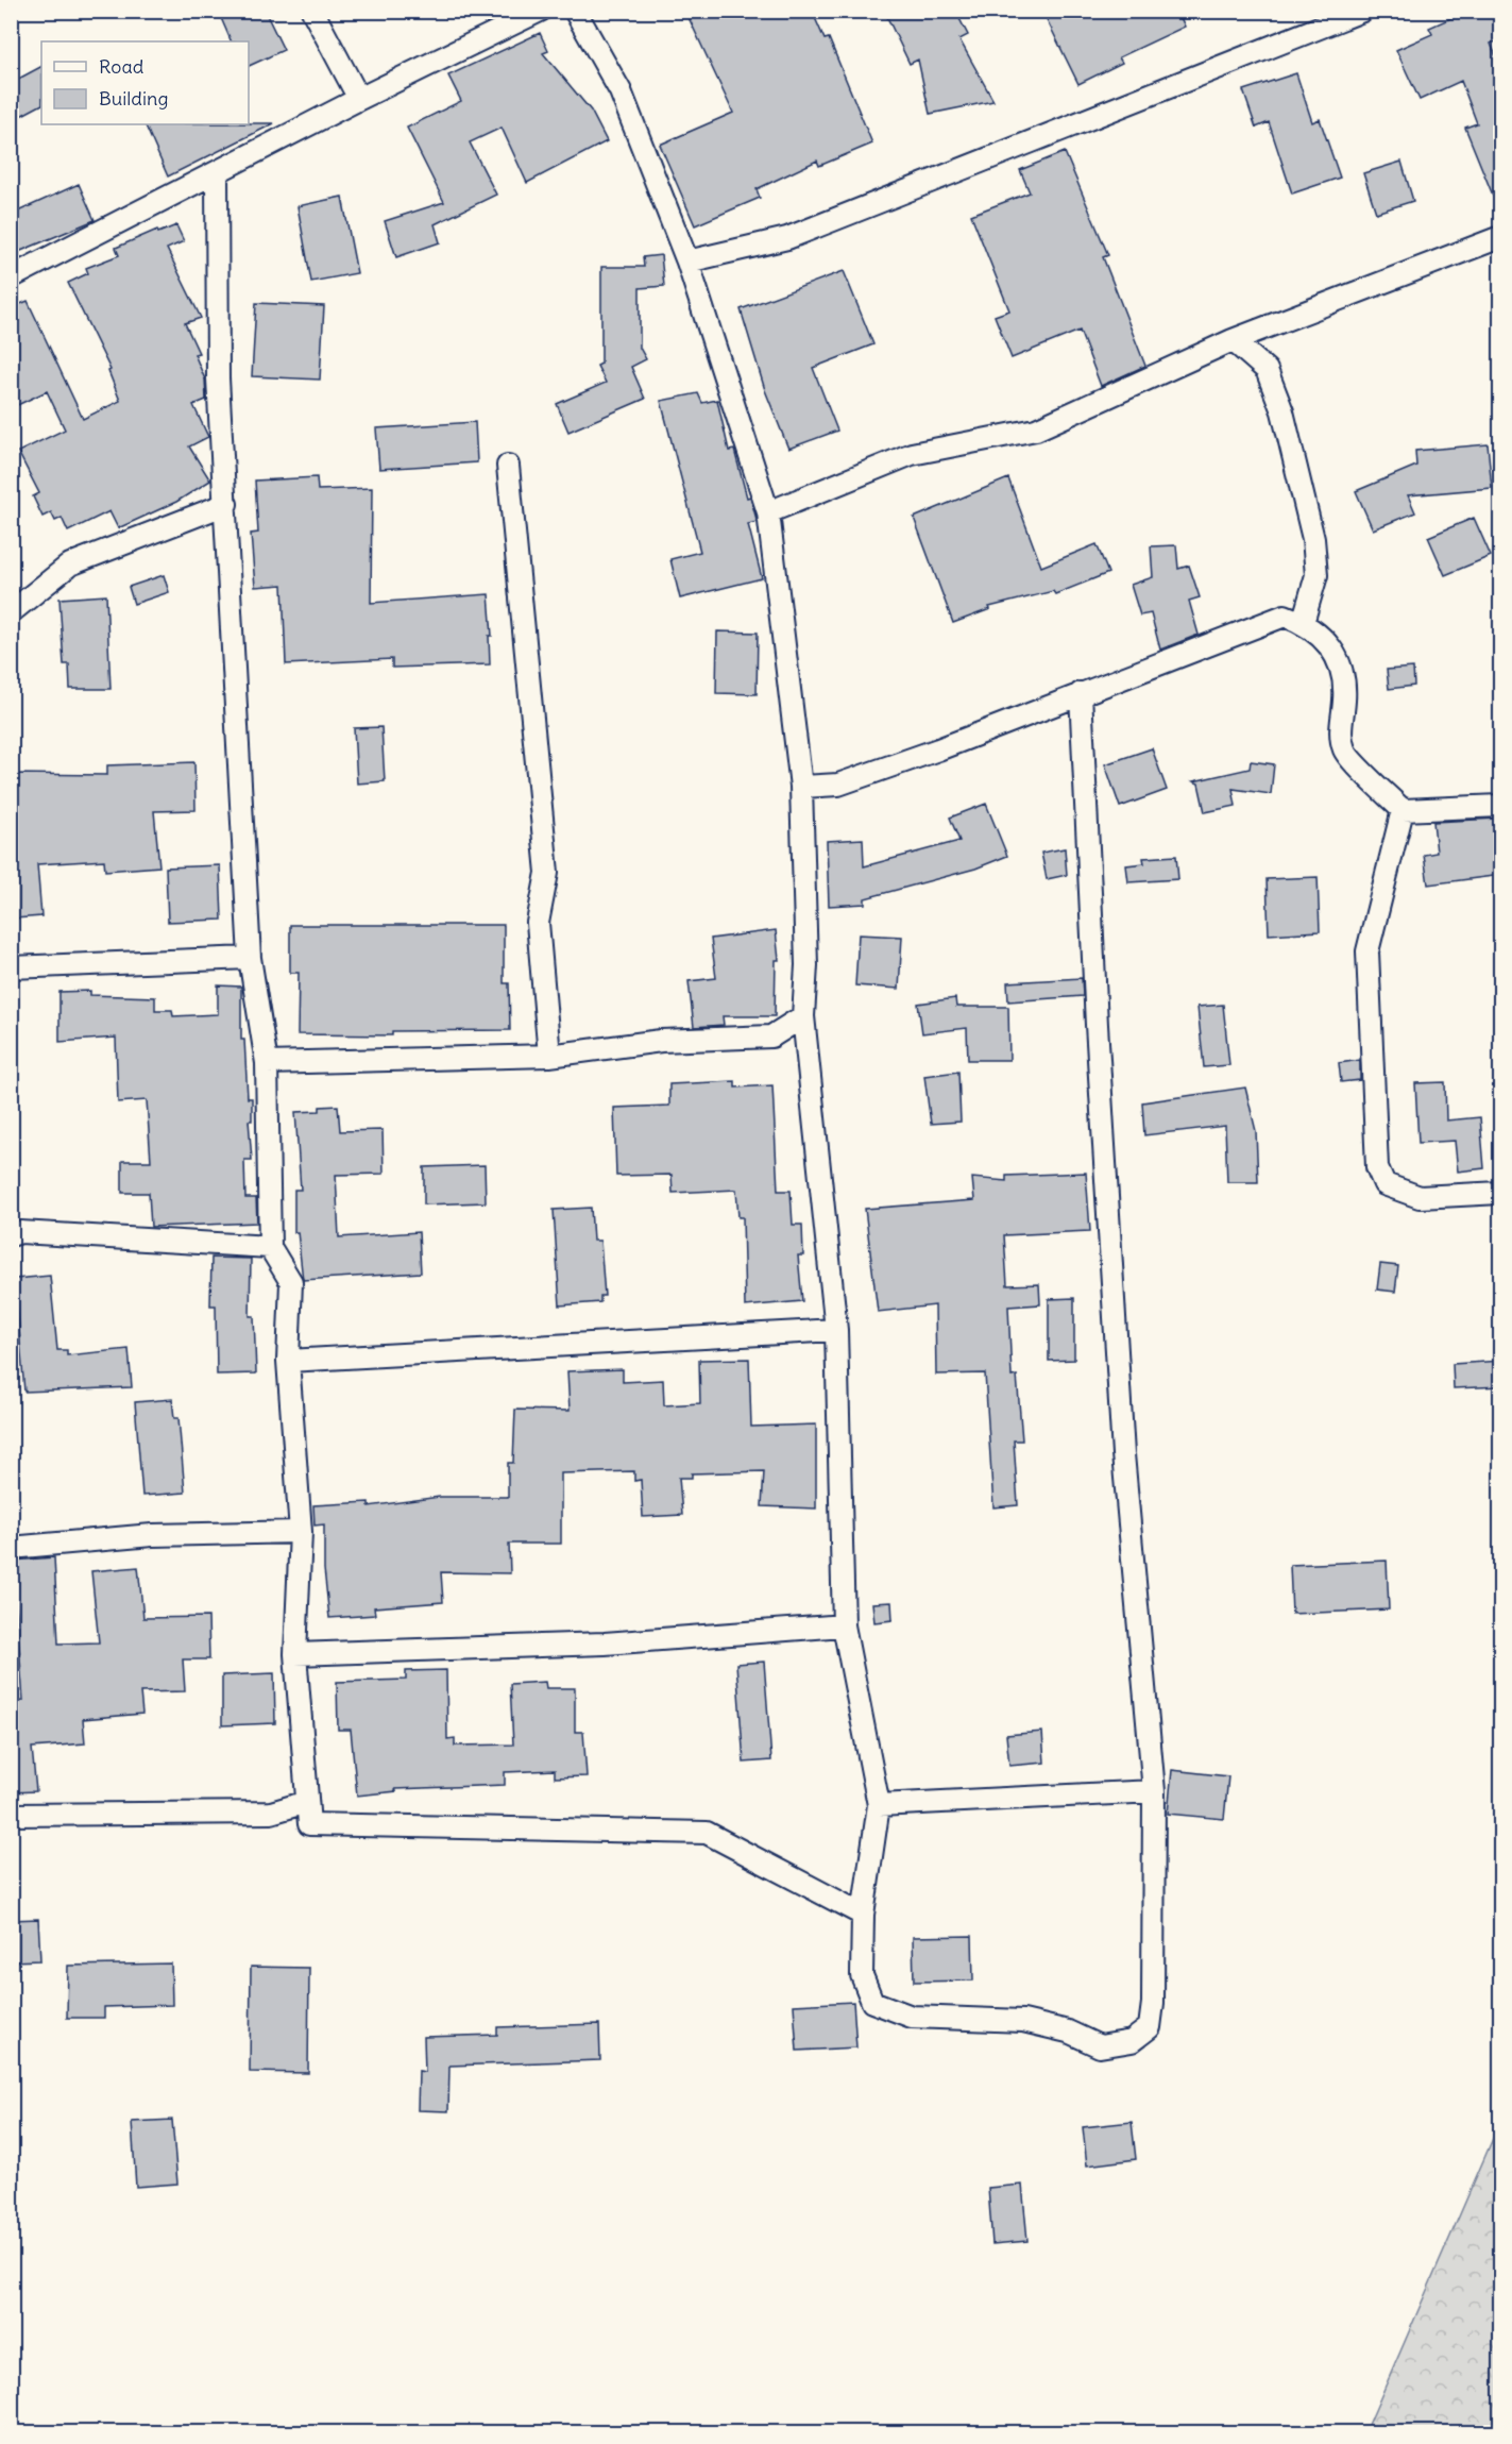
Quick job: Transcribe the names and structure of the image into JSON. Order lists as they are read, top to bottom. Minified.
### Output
{"legend":["Road","Building"]}
